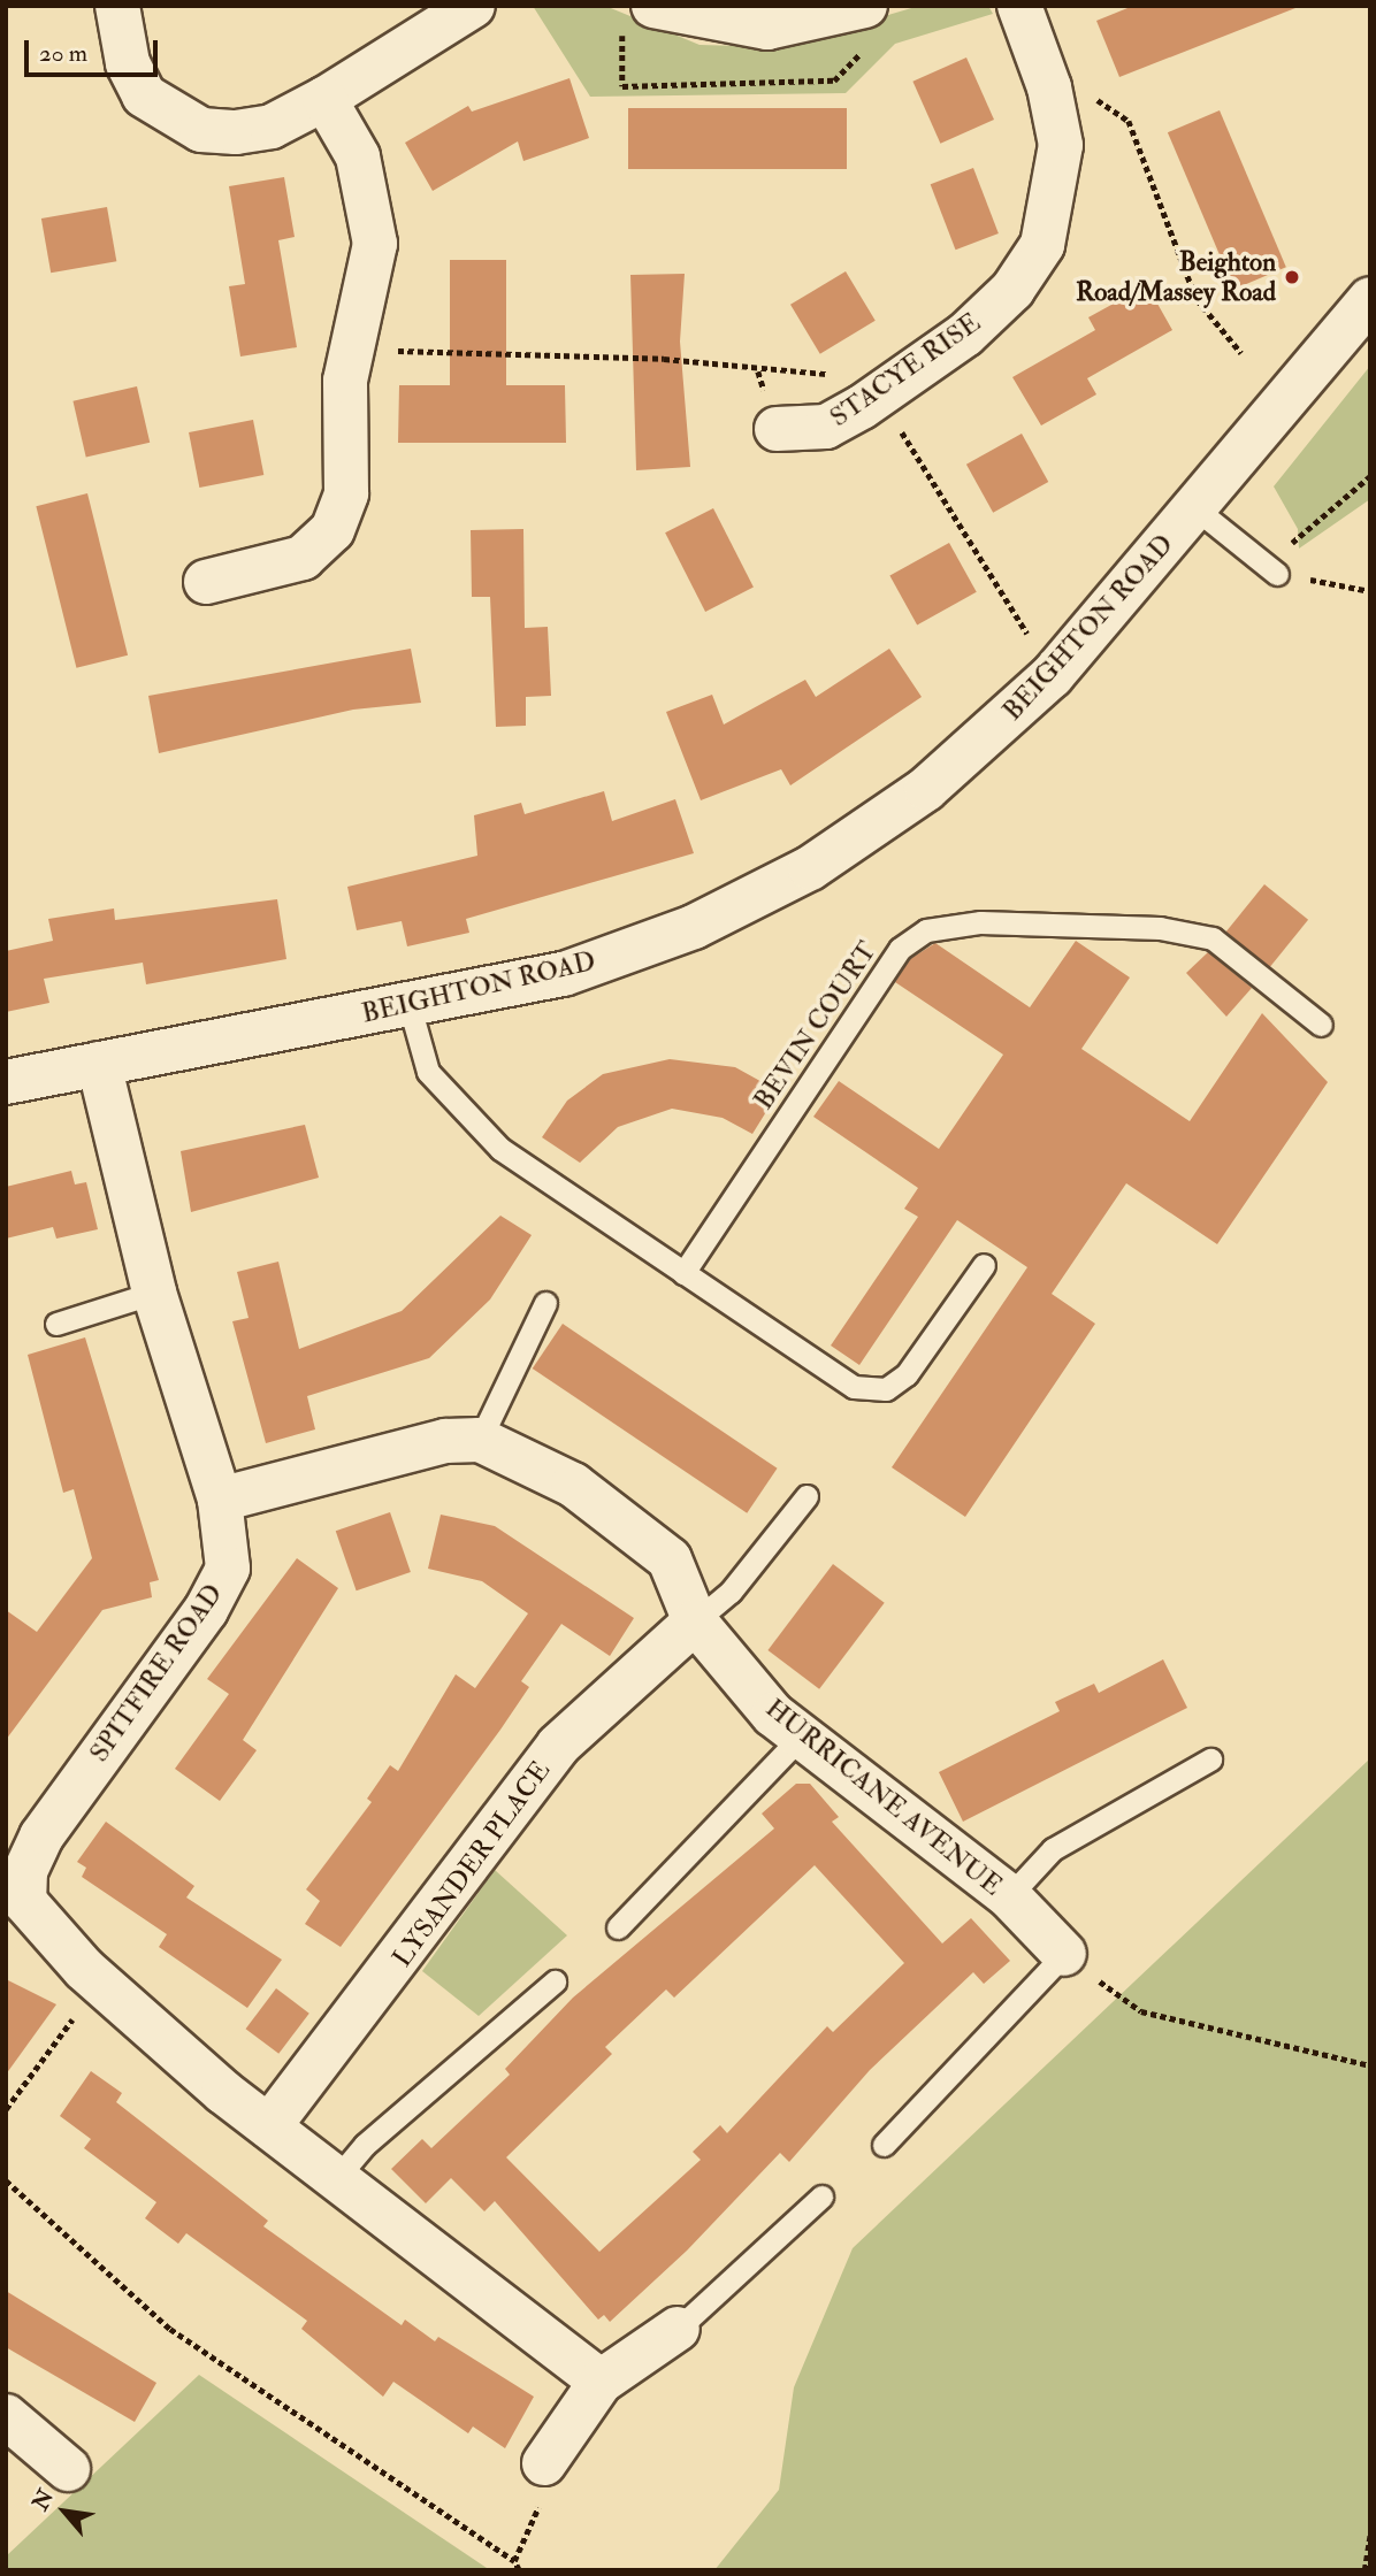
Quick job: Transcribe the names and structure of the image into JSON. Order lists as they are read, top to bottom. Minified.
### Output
{"streets":{"street":["STACYE RISE","BEIGHTON ROAD","SPITFIRE ROAD","HURRICANE AVENUE","LYSANDER PLACE"],"lane":["BEVIN COURT"]},"crossings":[["BEIGHTON ROAD","SPITFIRE ROAD"],["SPITFIRE ROAD","HURRICANE AVENUE"],["SPITFIRE ROAD","LYSANDER PLACE"],["HURRICANE AVENUE","LYSANDER PLACE"]],"places":["Beighton Road/Massey Road"],"scale_bar":"20 m","north":"top left"}
